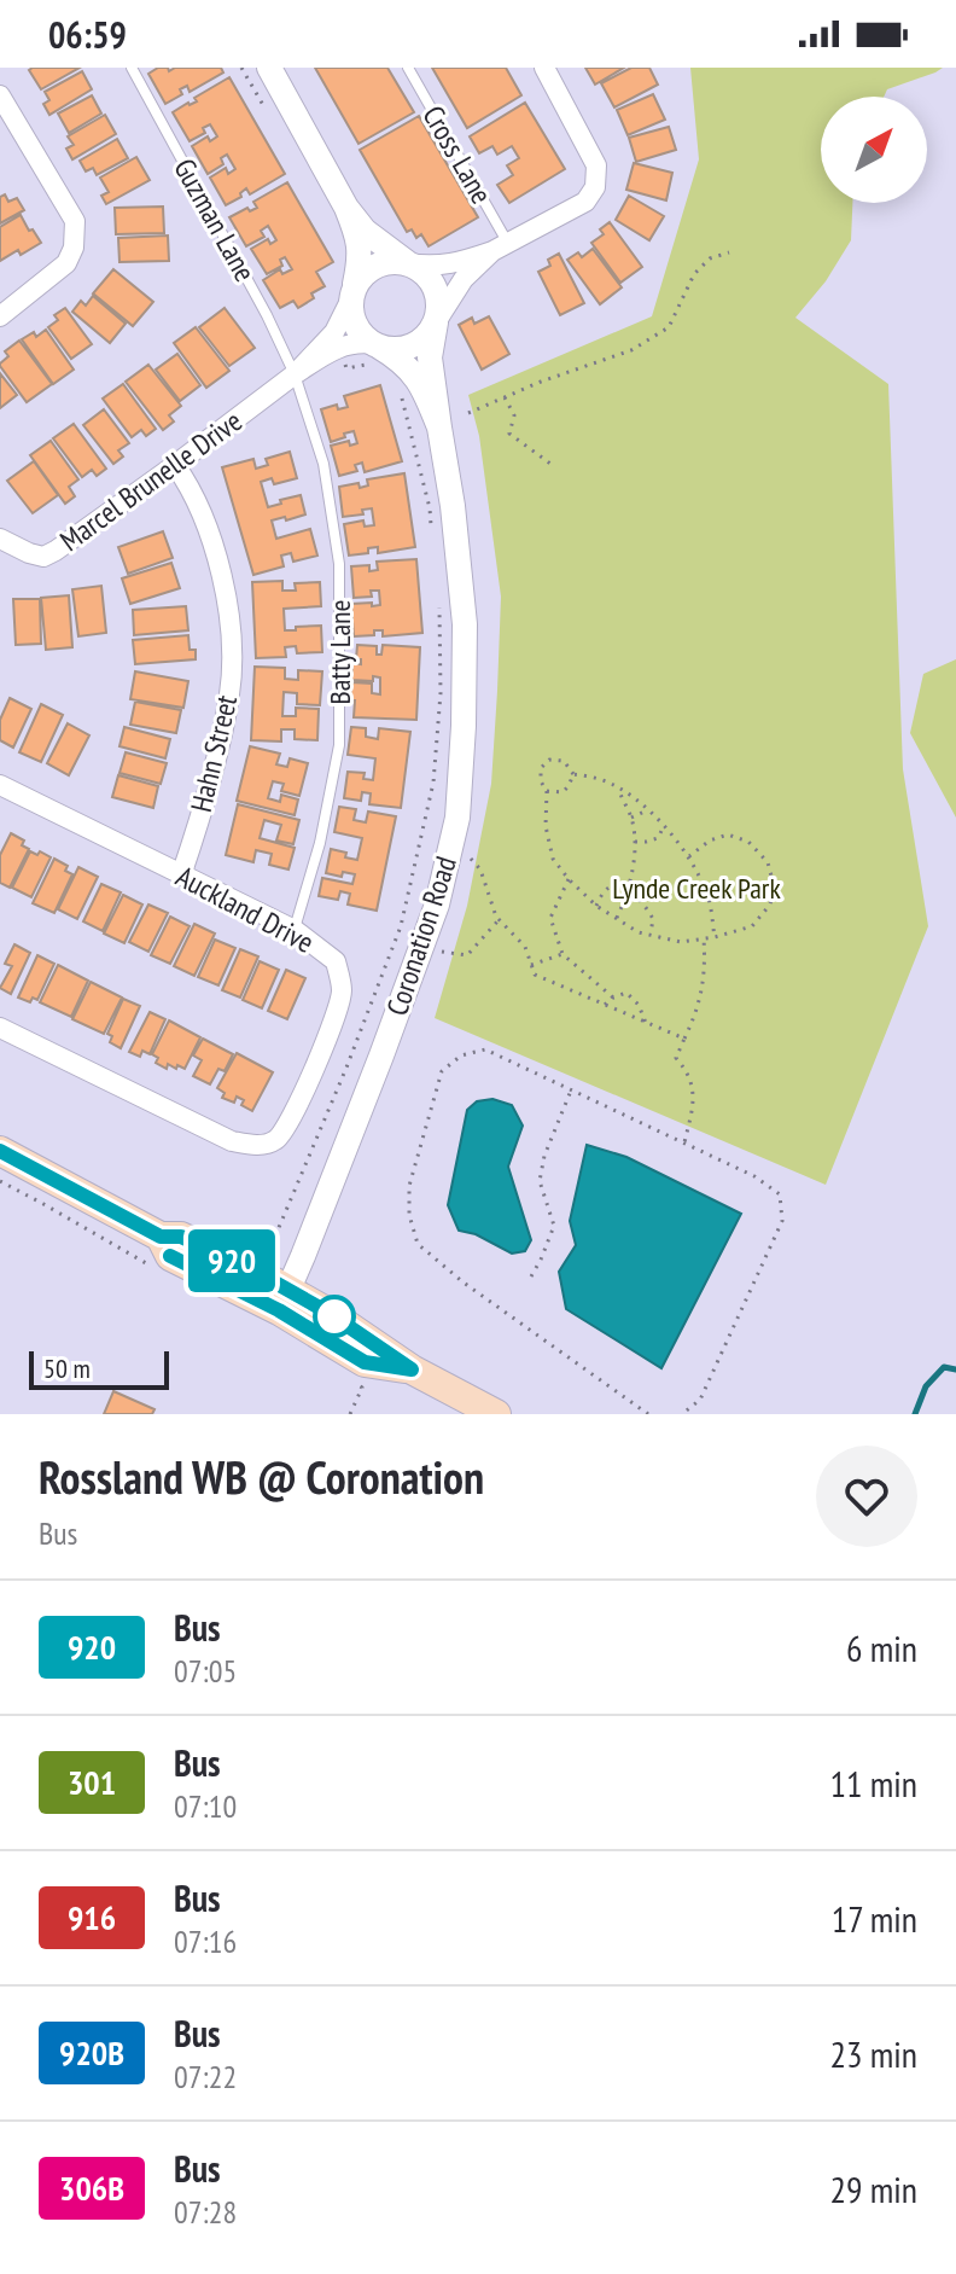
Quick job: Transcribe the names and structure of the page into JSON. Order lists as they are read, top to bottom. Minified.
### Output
{"streets":{"street":["Marcel Brunelle Drive","Hahn Street","Auckland Drive","Coronation Road"],"lane":["Cross Lane","Guzman Lane","Batty Lane"]},"crossings":[["Guzman Lane","Marcel Brunelle Drive"],["Guzman Lane","Batty Lane"],["Marcel Brunelle Drive","Batty Lane"],["Marcel Brunelle Drive","Hahn Street"],["Marcel Brunelle Drive","Coronation Road"],["Batty Lane","Auckland Drive"],["Hahn Street","Auckland Drive"]],"parks":["Lynde Creek Park"],"lines":["bus line 920"],"scale_bar":"50 m","north":"top right","page":{"status":"06:59","on_map":"920","scale":"50 m","heading":["Rossland WB @ Coronation","Bus"],"list":[{"mark":"920","name":"Bus","note":"07:05","value":"6 min"},{"mark":"301","name":"Bus","note":"07:10","value":"11 min"},{"mark":"916","name":"Bus","note":"07:16","value":"17 min"},{"mark":"920B","name":"Bus","note":"07:22","value":"23 min"},{"mark":"306B","name":"Bus","note":"07:28","value":"29 min"}]}}
